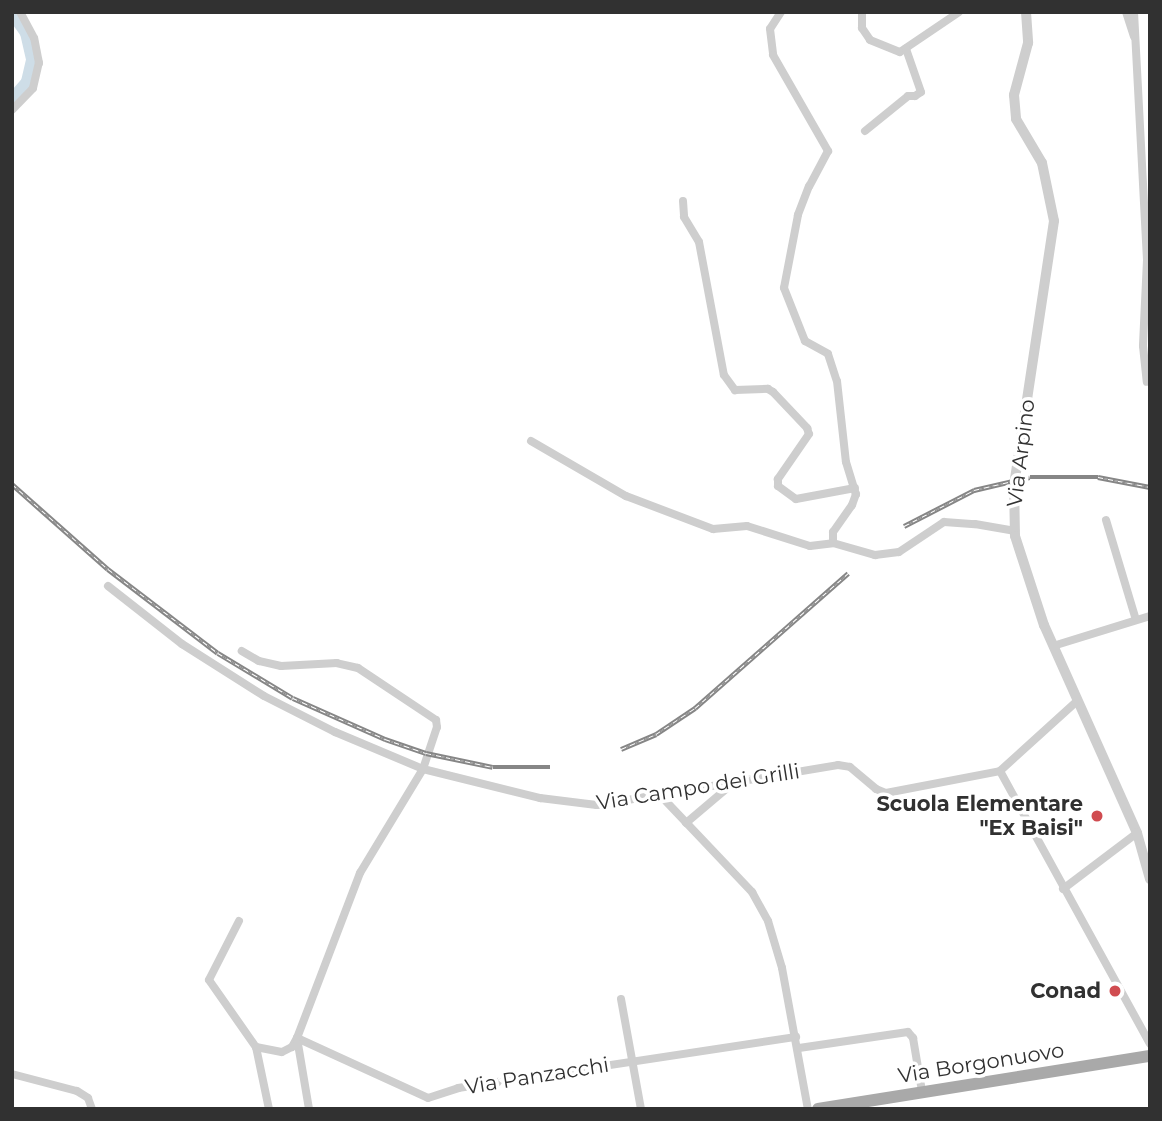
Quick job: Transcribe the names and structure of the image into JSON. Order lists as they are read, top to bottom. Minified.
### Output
{"streets":{"main road":["Via Borgonuovo"],"street":["Via Arpino","Via Campo dei Grilli","Via Panzacchi"]},"places":["Scuola Elementare \"Ex Baisi\"","Conad"]}
